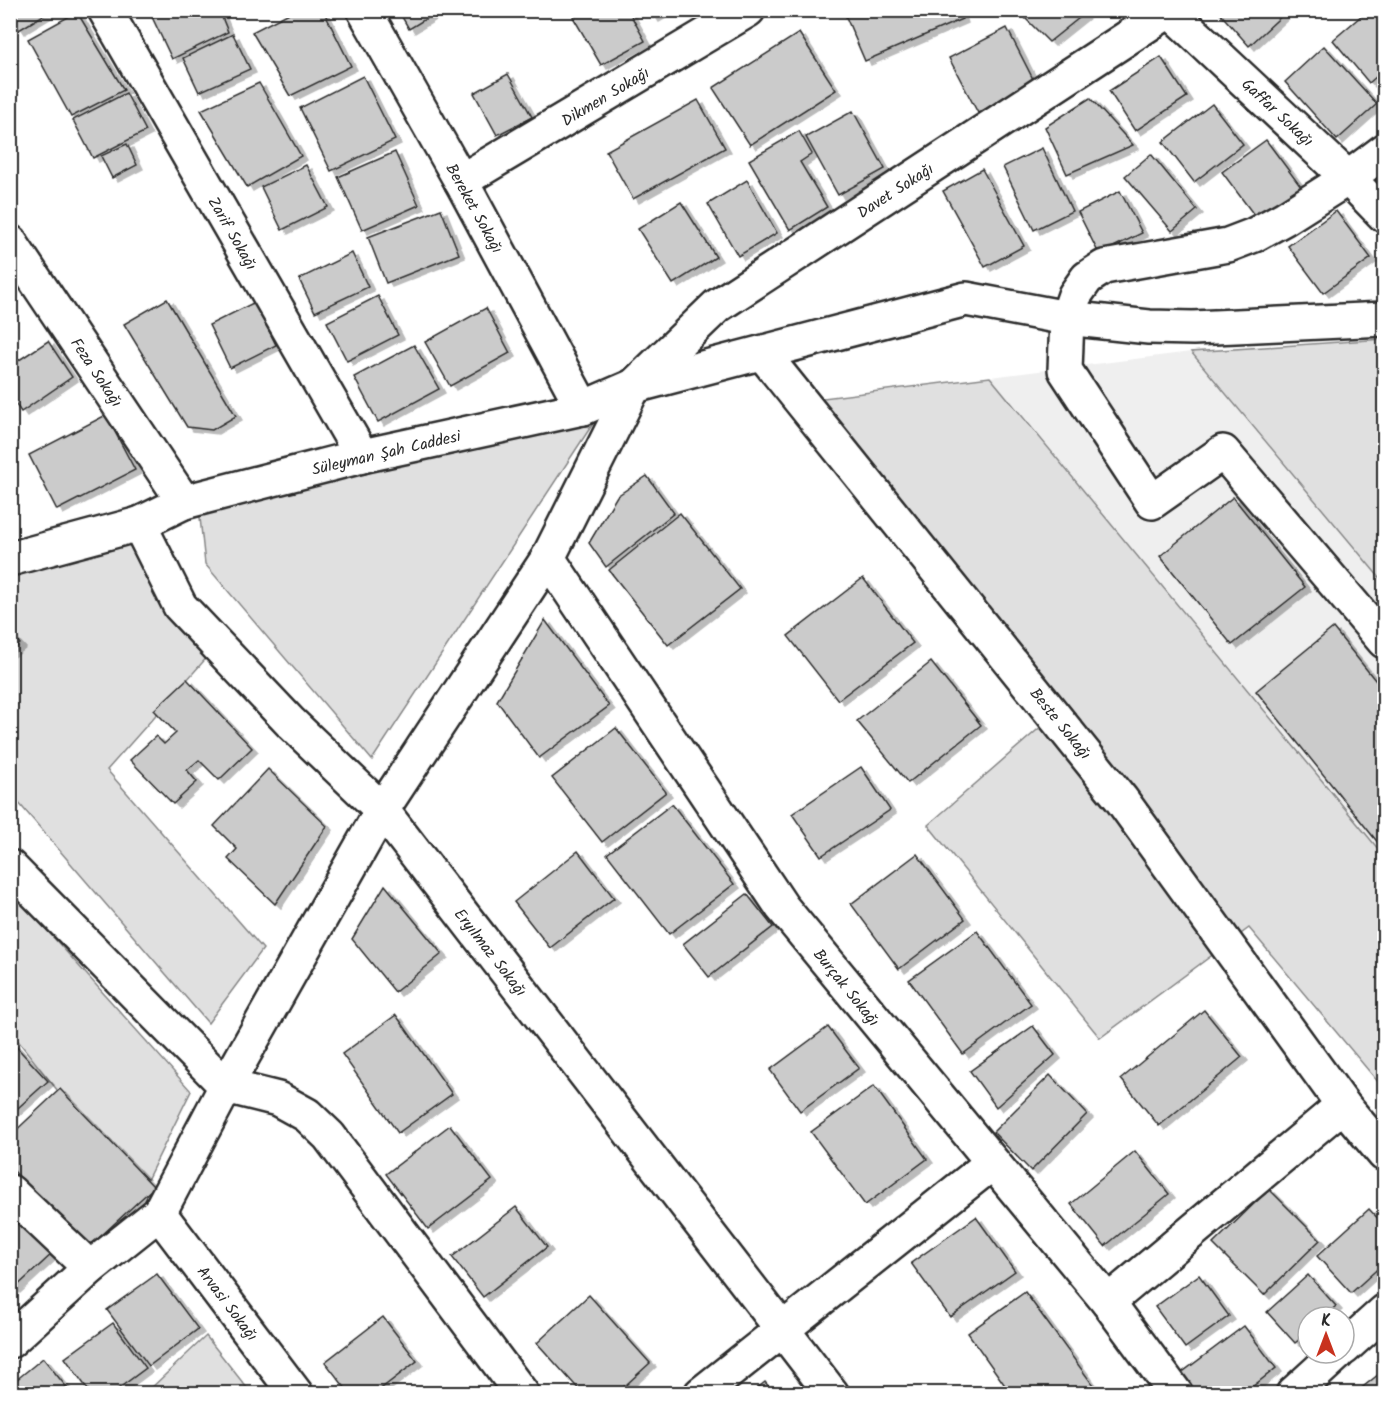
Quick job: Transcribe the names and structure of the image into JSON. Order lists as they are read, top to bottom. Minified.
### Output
{"streets":{"street":["Dikmen Sokağı","Gaffar Sokağı","Davet Sokağı","Bereket Sokağı","Zarif Sokağı","Feza Sokağı","Süleyman Şah Caddesi","Beste Sokağı","Eryılmaz Sokağı","Burçak Sokağı","Arvasi Sokağı"]},"crossings":[["Dikmen Sokağı","Bereket Sokağı"],["Gaffar Sokağı","Davet Sokağı"],["Davet Sokağı","Süleyman Şah Caddesi"],["Bereket Sokağı","Süleyman Şah Caddesi"],["Zarif Sokağı","Süleyman Şah Caddesi"],["Feza Sokağı","Süleyman Şah Caddesi"],["Süleyman Şah Caddesi","Eryılmaz Sokağı"]],"north":"top"}
